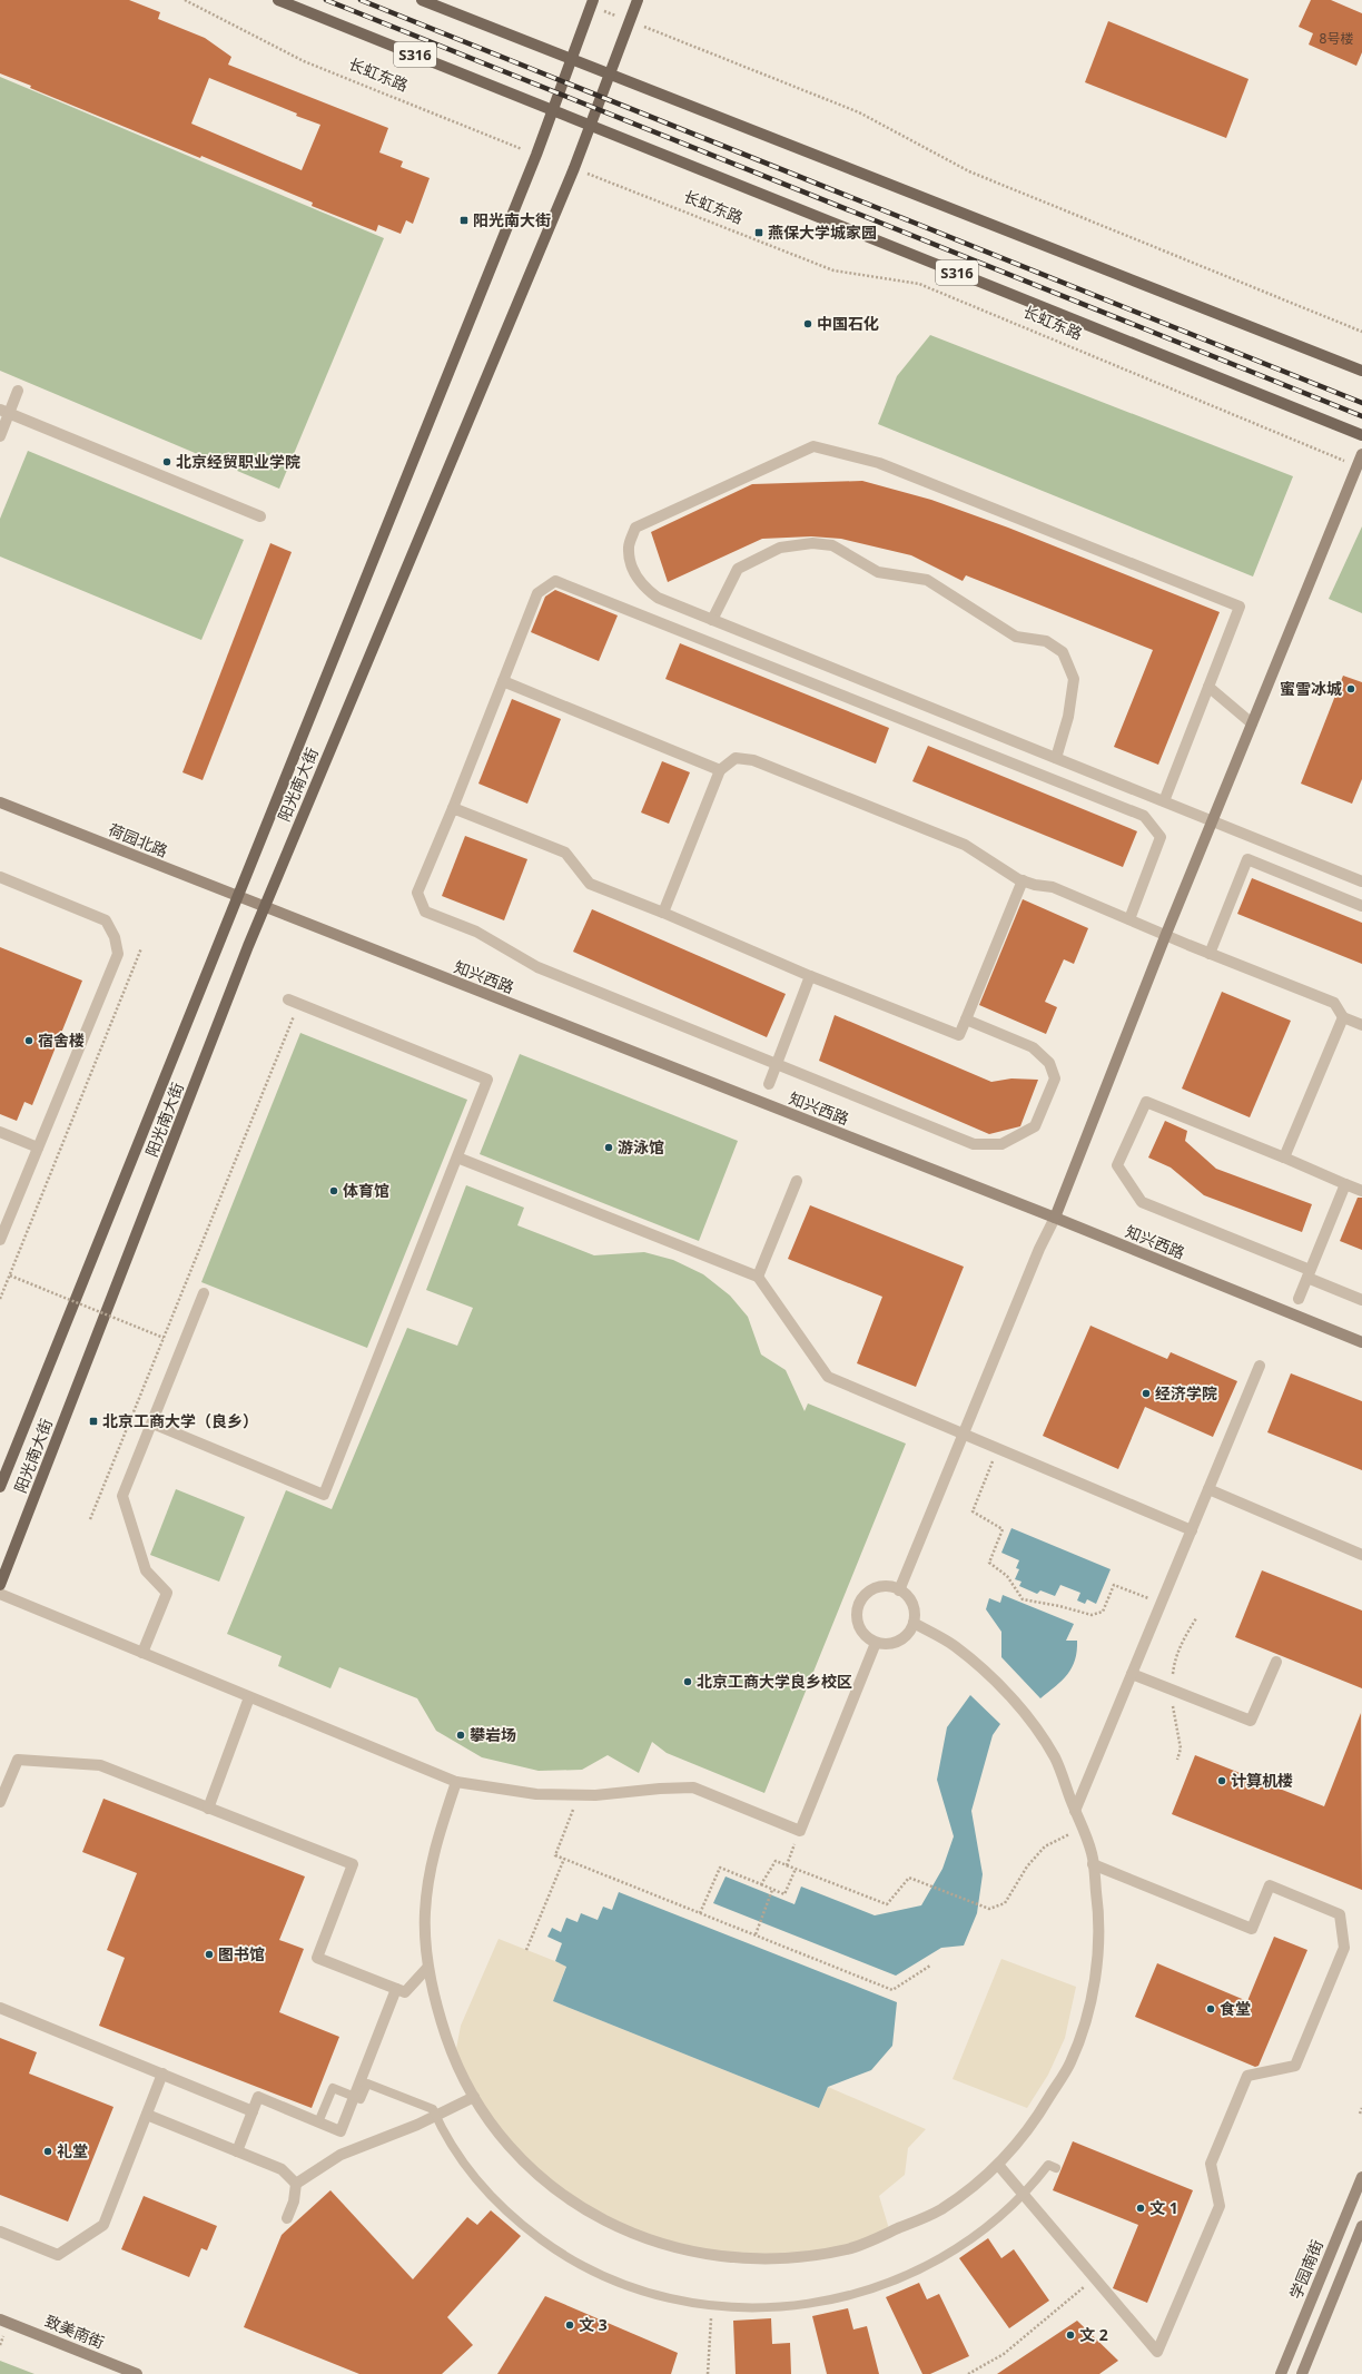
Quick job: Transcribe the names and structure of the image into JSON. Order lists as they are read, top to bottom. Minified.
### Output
{"streets":{"main road":["S316","长虹东路","阳光南大街"],"street":["荷园北路","知兴西路","学园南街","致美南街"]},"crossings":[["长虹东路","阳光南大街"],["阳光南大街","荷园北路"],["阳光南大街","知兴西路"],["荷园北路","知兴西路"]],"places":{"transit":["阳光南大街","燕保大学城家园","北京工商大学（良乡）"],"other":["中国石化","北京经贸职业学院","蜜雪冰城","宿舍楼","游泳馆","体育馆","经济学院","北京工商大学良乡校区","攀岩场","计算机楼","图书馆","食堂","礼堂","文 1","文 3","文 2"]},"house_numbers":["8号楼"]}
